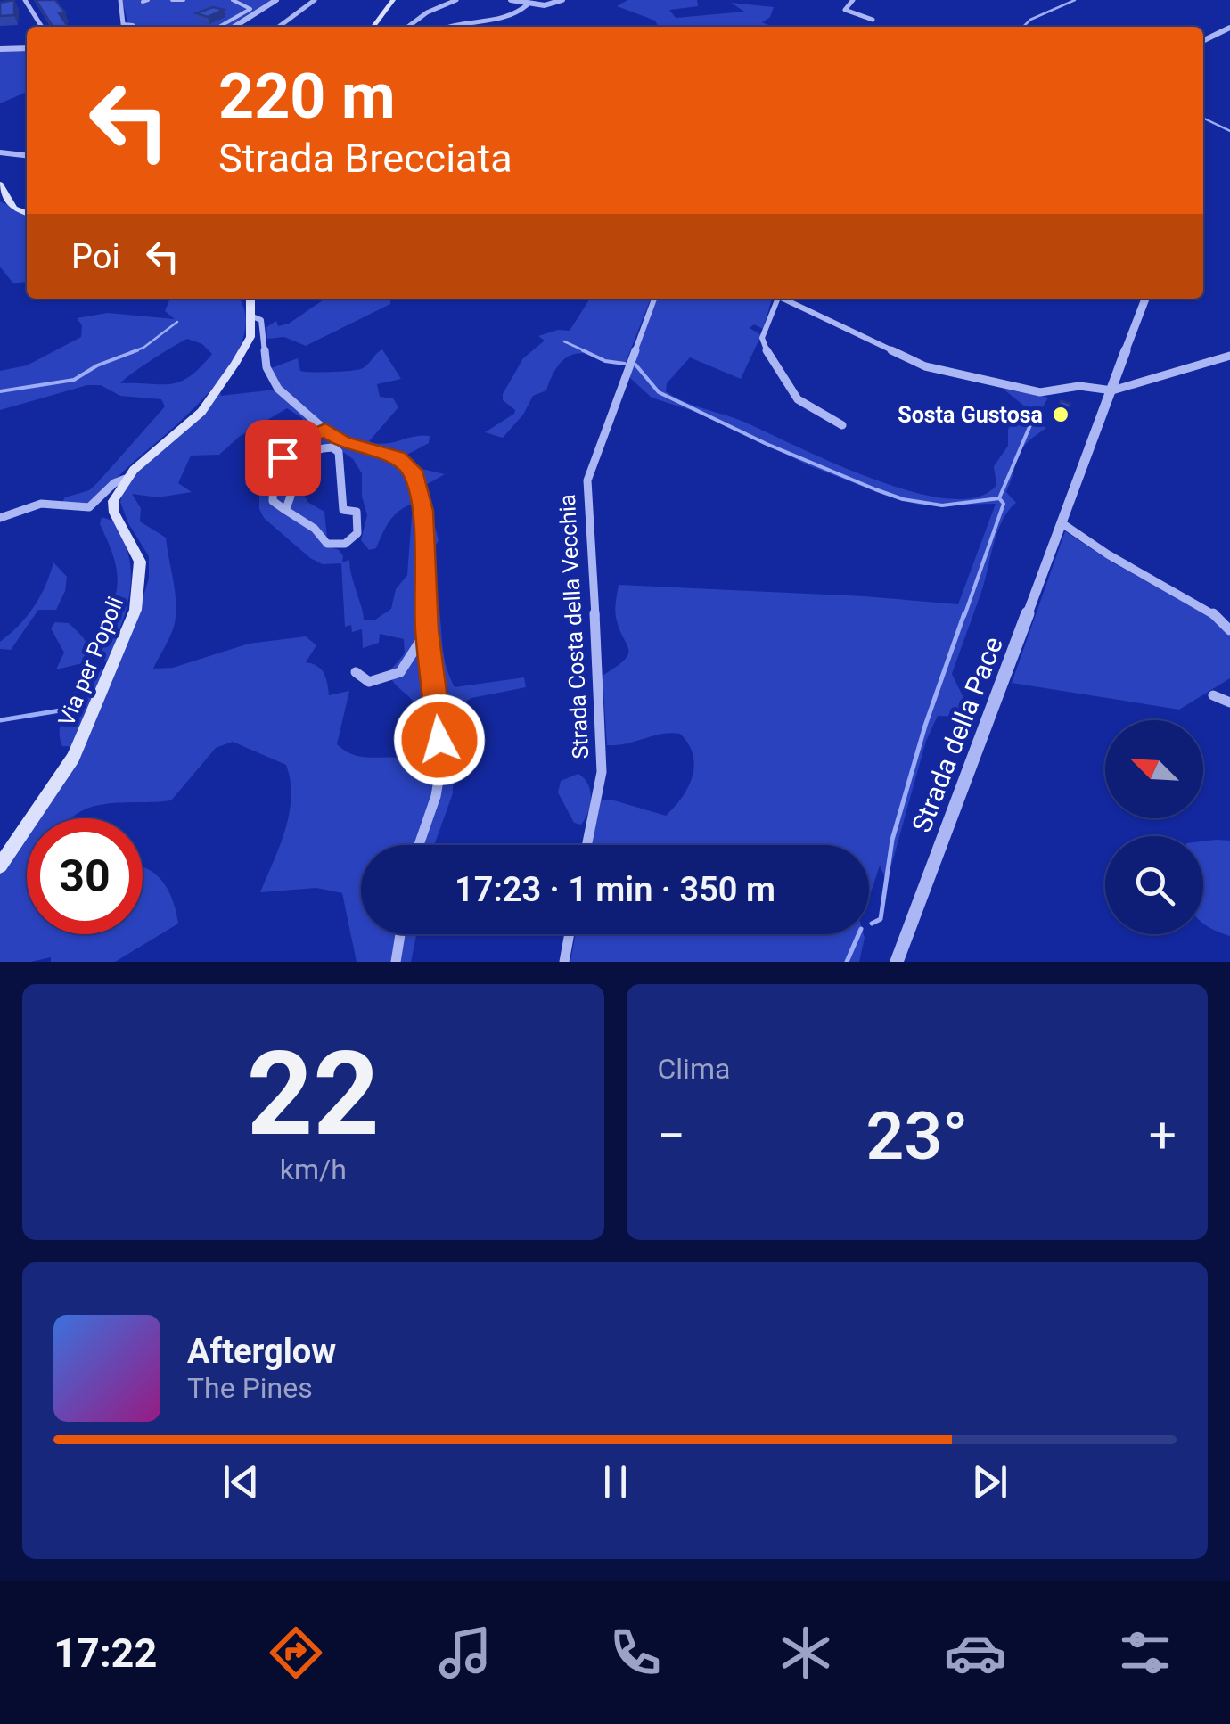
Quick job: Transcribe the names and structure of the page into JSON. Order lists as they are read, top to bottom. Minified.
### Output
{"streets":{"main road":["Via per Popoli"],"street":["Strada Costa della Vecchia","Strada della Pace"]},"places":["Sosta Gustosa"],"north":"top left","page":{"turn":["220 m","Strada Brecciata"],"then":"Poi","limit":"30","trip":"17:23 · 1 min · 350 m","tile":[["22","km/h"],"Clima"],"heat":["−","23°","+"],"song":["Afterglow","The Pines"],"tabs":"17:22"}}
